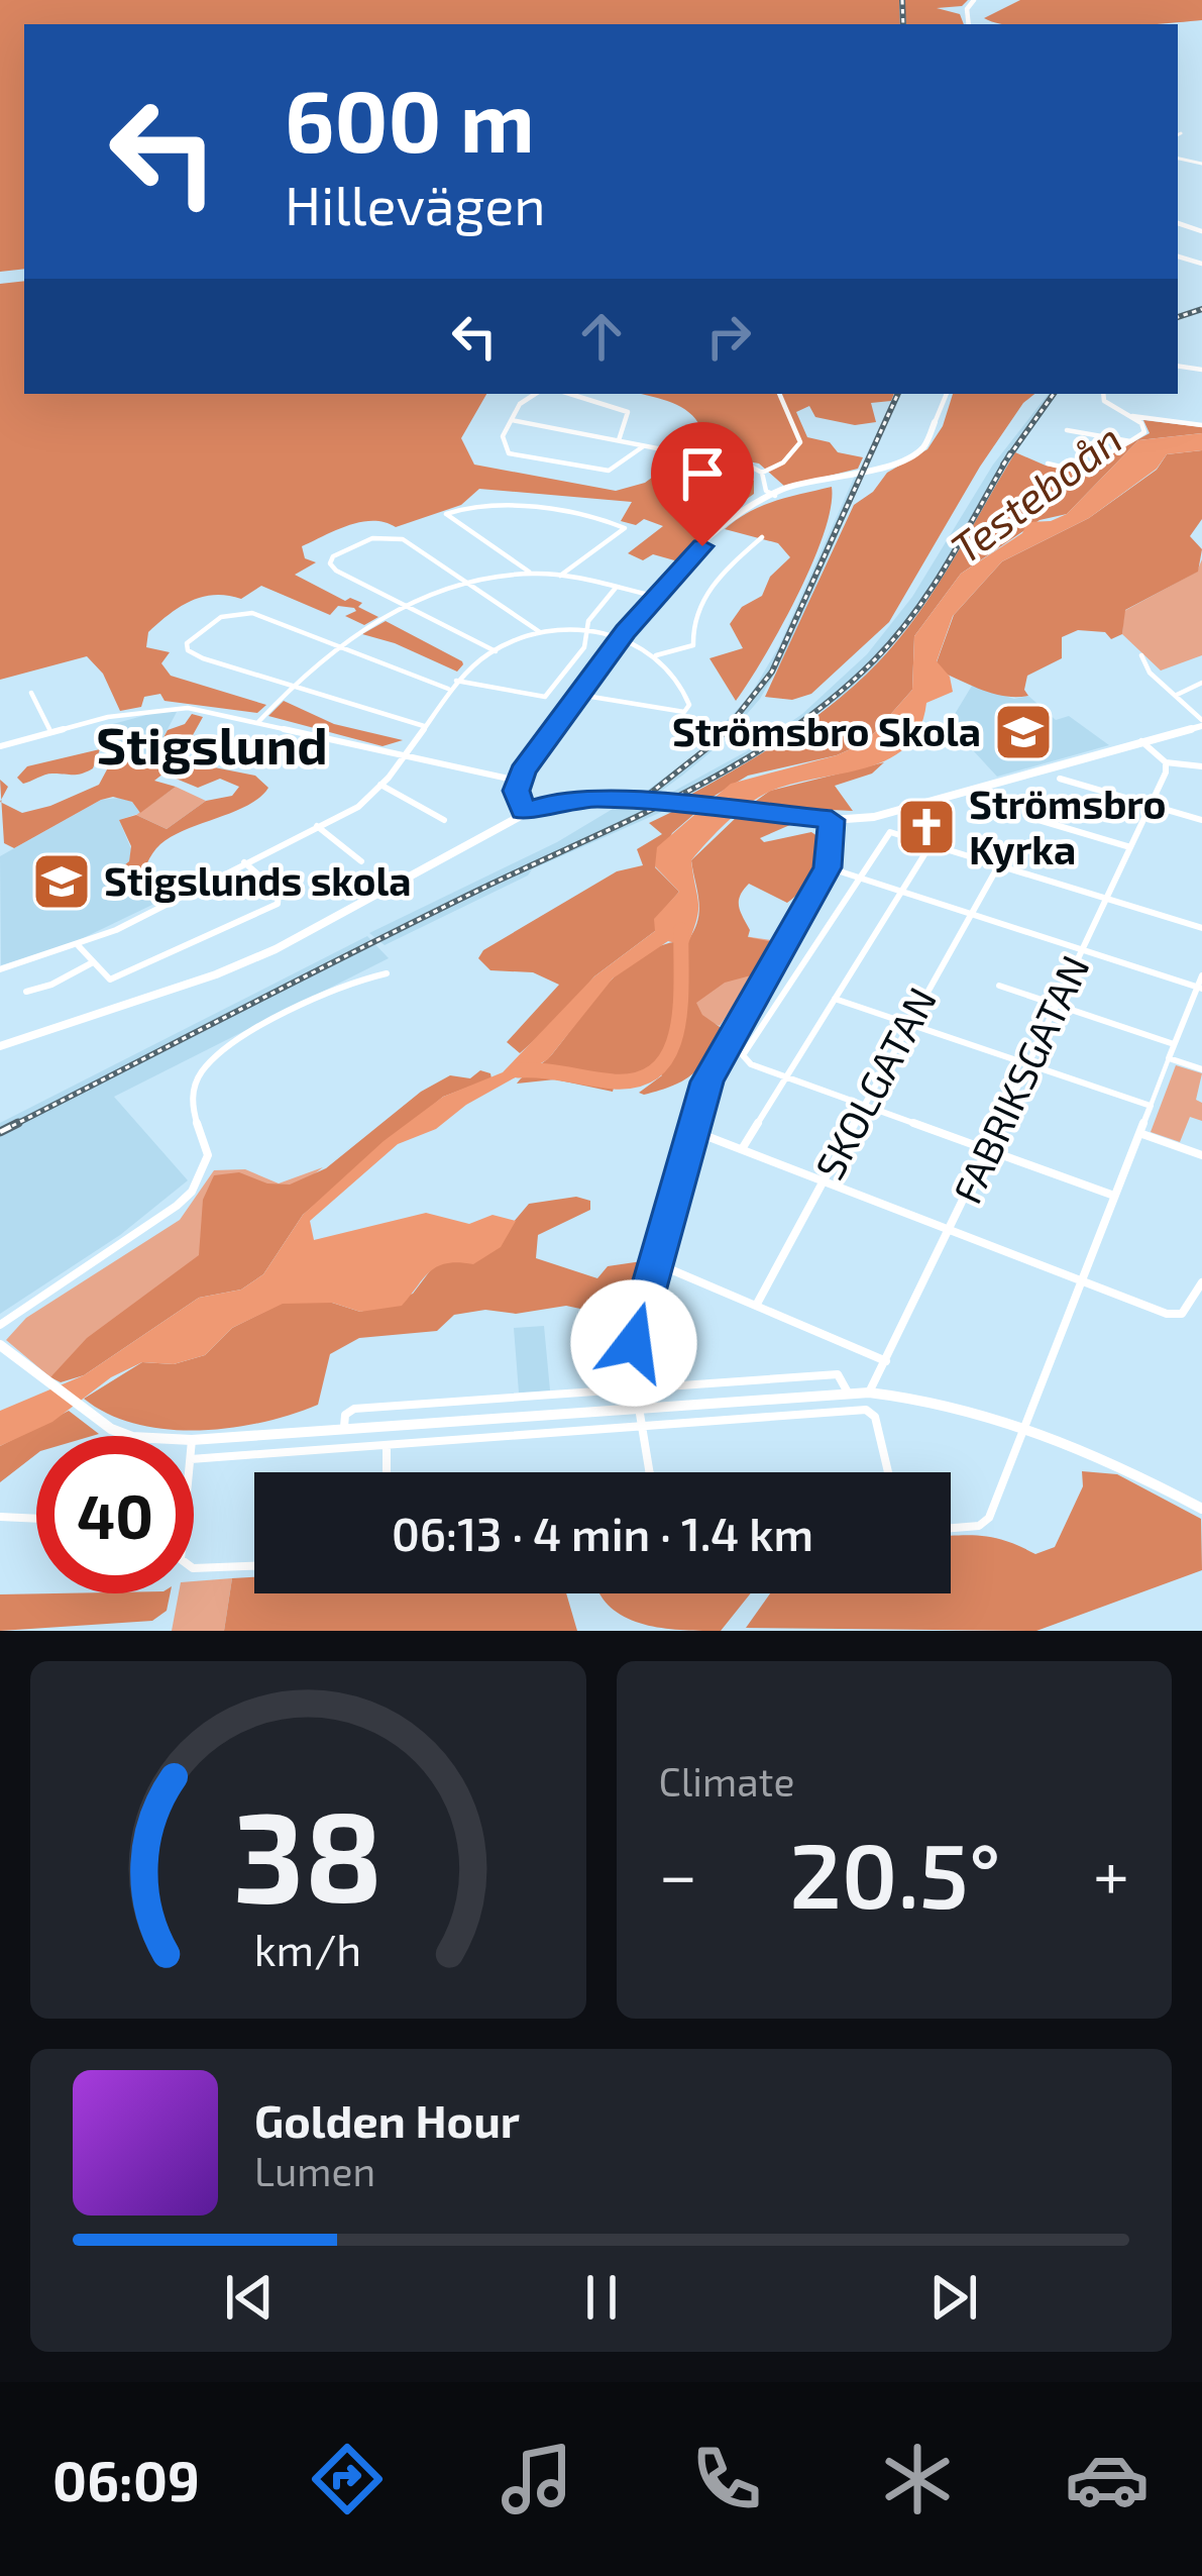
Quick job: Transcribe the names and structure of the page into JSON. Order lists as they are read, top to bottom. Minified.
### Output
{"streets":{"street":["FABRIKSGATAN","SKOLGATAN"]},"districts":["Stigslund"],"water":["Testeboån"],"places":{"school or university":["Strömsbro Skola","Stigslunds skola"],"church":["Strömsbro Kyrka"]},"page":{"turn":["600 m","Hillevägen"],"limit":"40","trip":"06:13 · 4 min · 1.4 km","tile":"Climate","heat":["−","20.5°","+"],"song":["Golden Hour","Lumen"],"tabs":"06:09","gauge":["38","km/h"]}}
